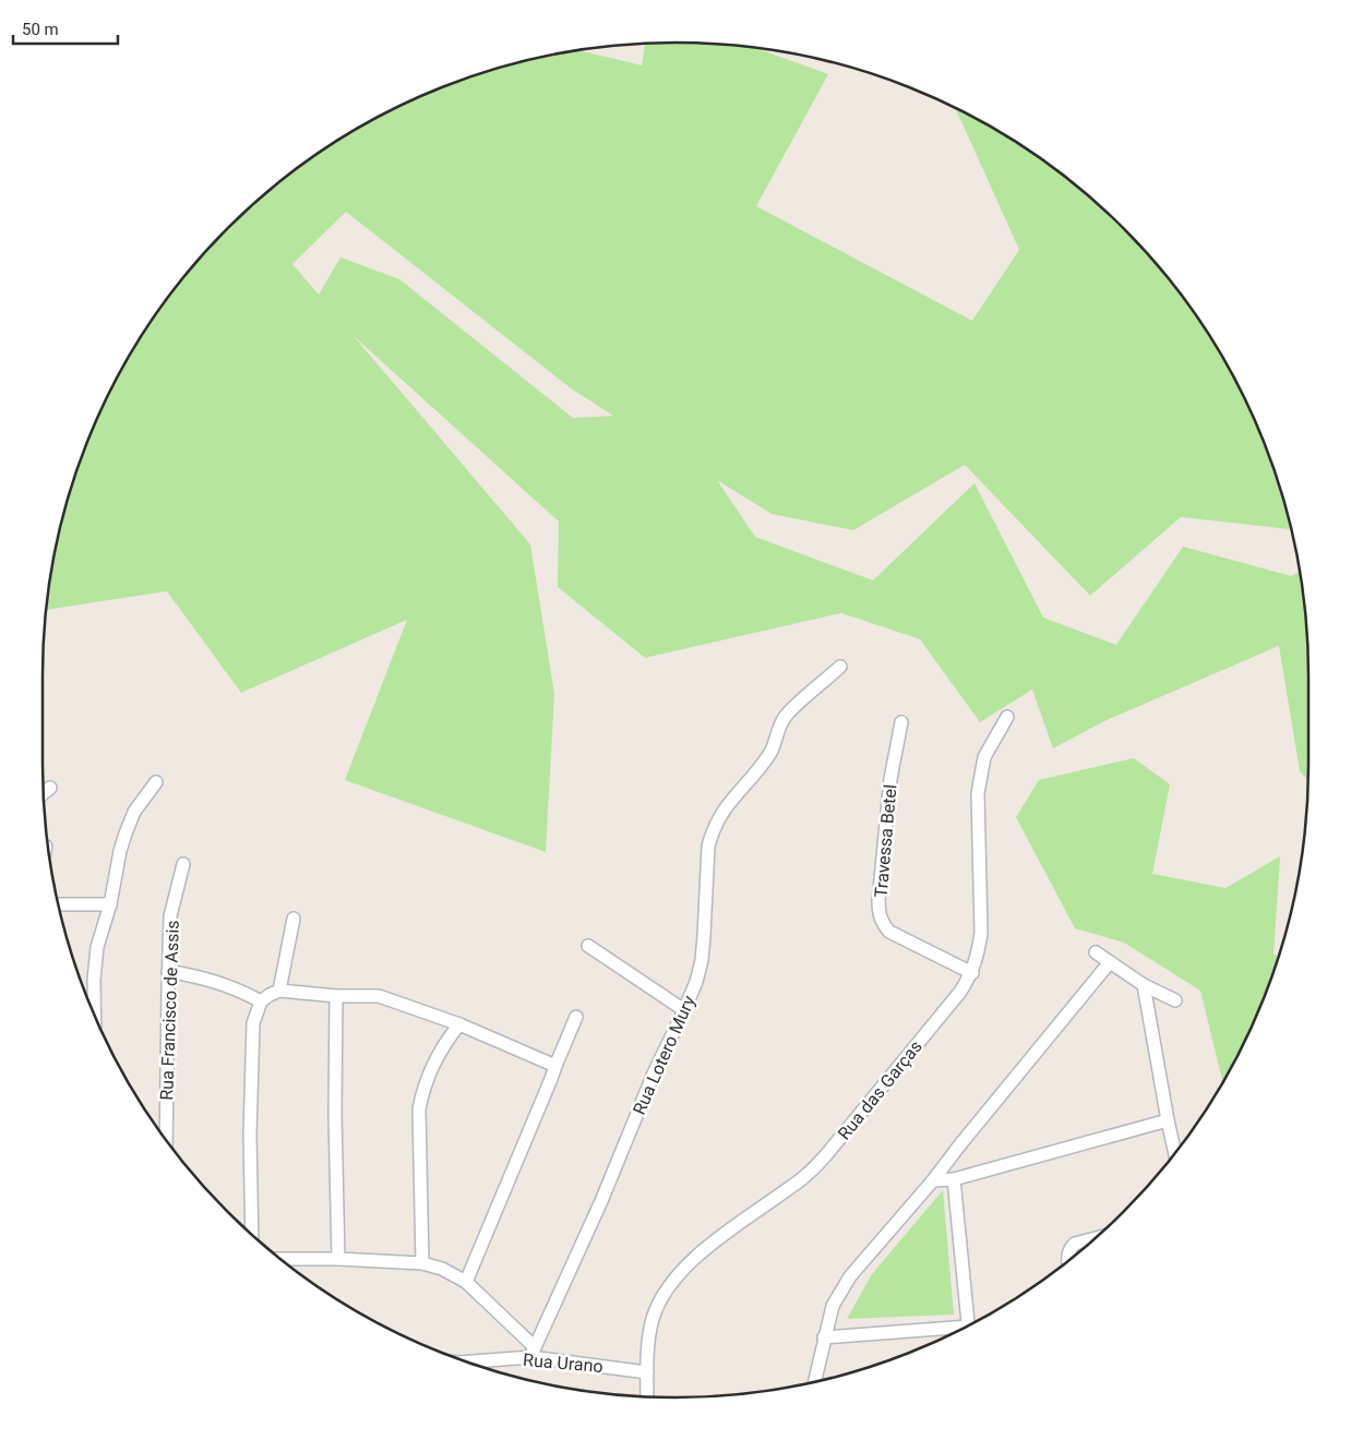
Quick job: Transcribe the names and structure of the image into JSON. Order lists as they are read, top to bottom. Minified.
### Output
{"streets":{"street":["Travessa Betel","Rua Francisco de Assis","Rua Lotero Mury","Rua das Garças","Rua Urano"]},"crossings":[["Travessa Betel","Rua das Garças"],["Rua Lotero Mury","Rua Urano"],["Rua das Garças","Rua Urano"]],"scale_bar":"50 m"}
